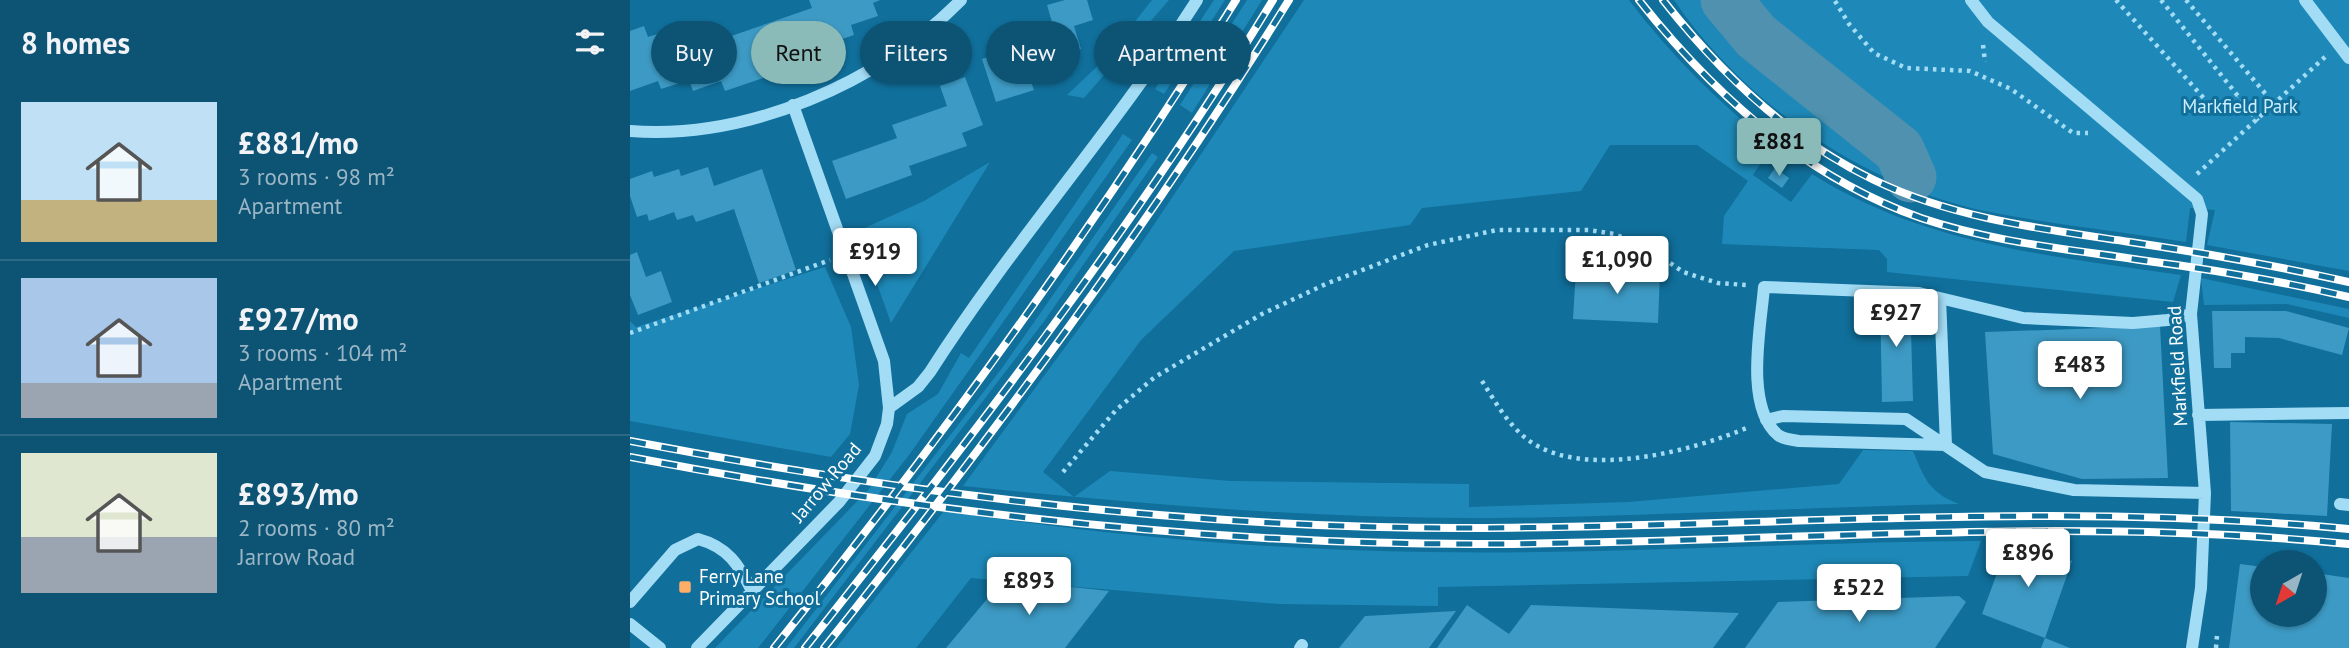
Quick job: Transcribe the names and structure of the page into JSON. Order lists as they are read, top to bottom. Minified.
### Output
{"streets":{"street":["Markfield Road","Jarrow Road"]},"parks":["Markfield Park"],"places":{"transit":["Ferry Lane Primary School"]},"north":"bottom left","page":{"heading":"8 homes","chip":["Buy","Rent","Filters","New","Apartment"],"list":[{"name":"£881/mo","note":"3 rooms · 98 m² · Apartment"},{"name":"£927/mo","note":"3 rooms · 104 m² · Apartment"},{"name":"£893/mo","note":"2 rooms · 80 m² · Jarrow Road"}],"price":["£881","£919","£1,090","£927","£483","£896","£893","£522"]}}
